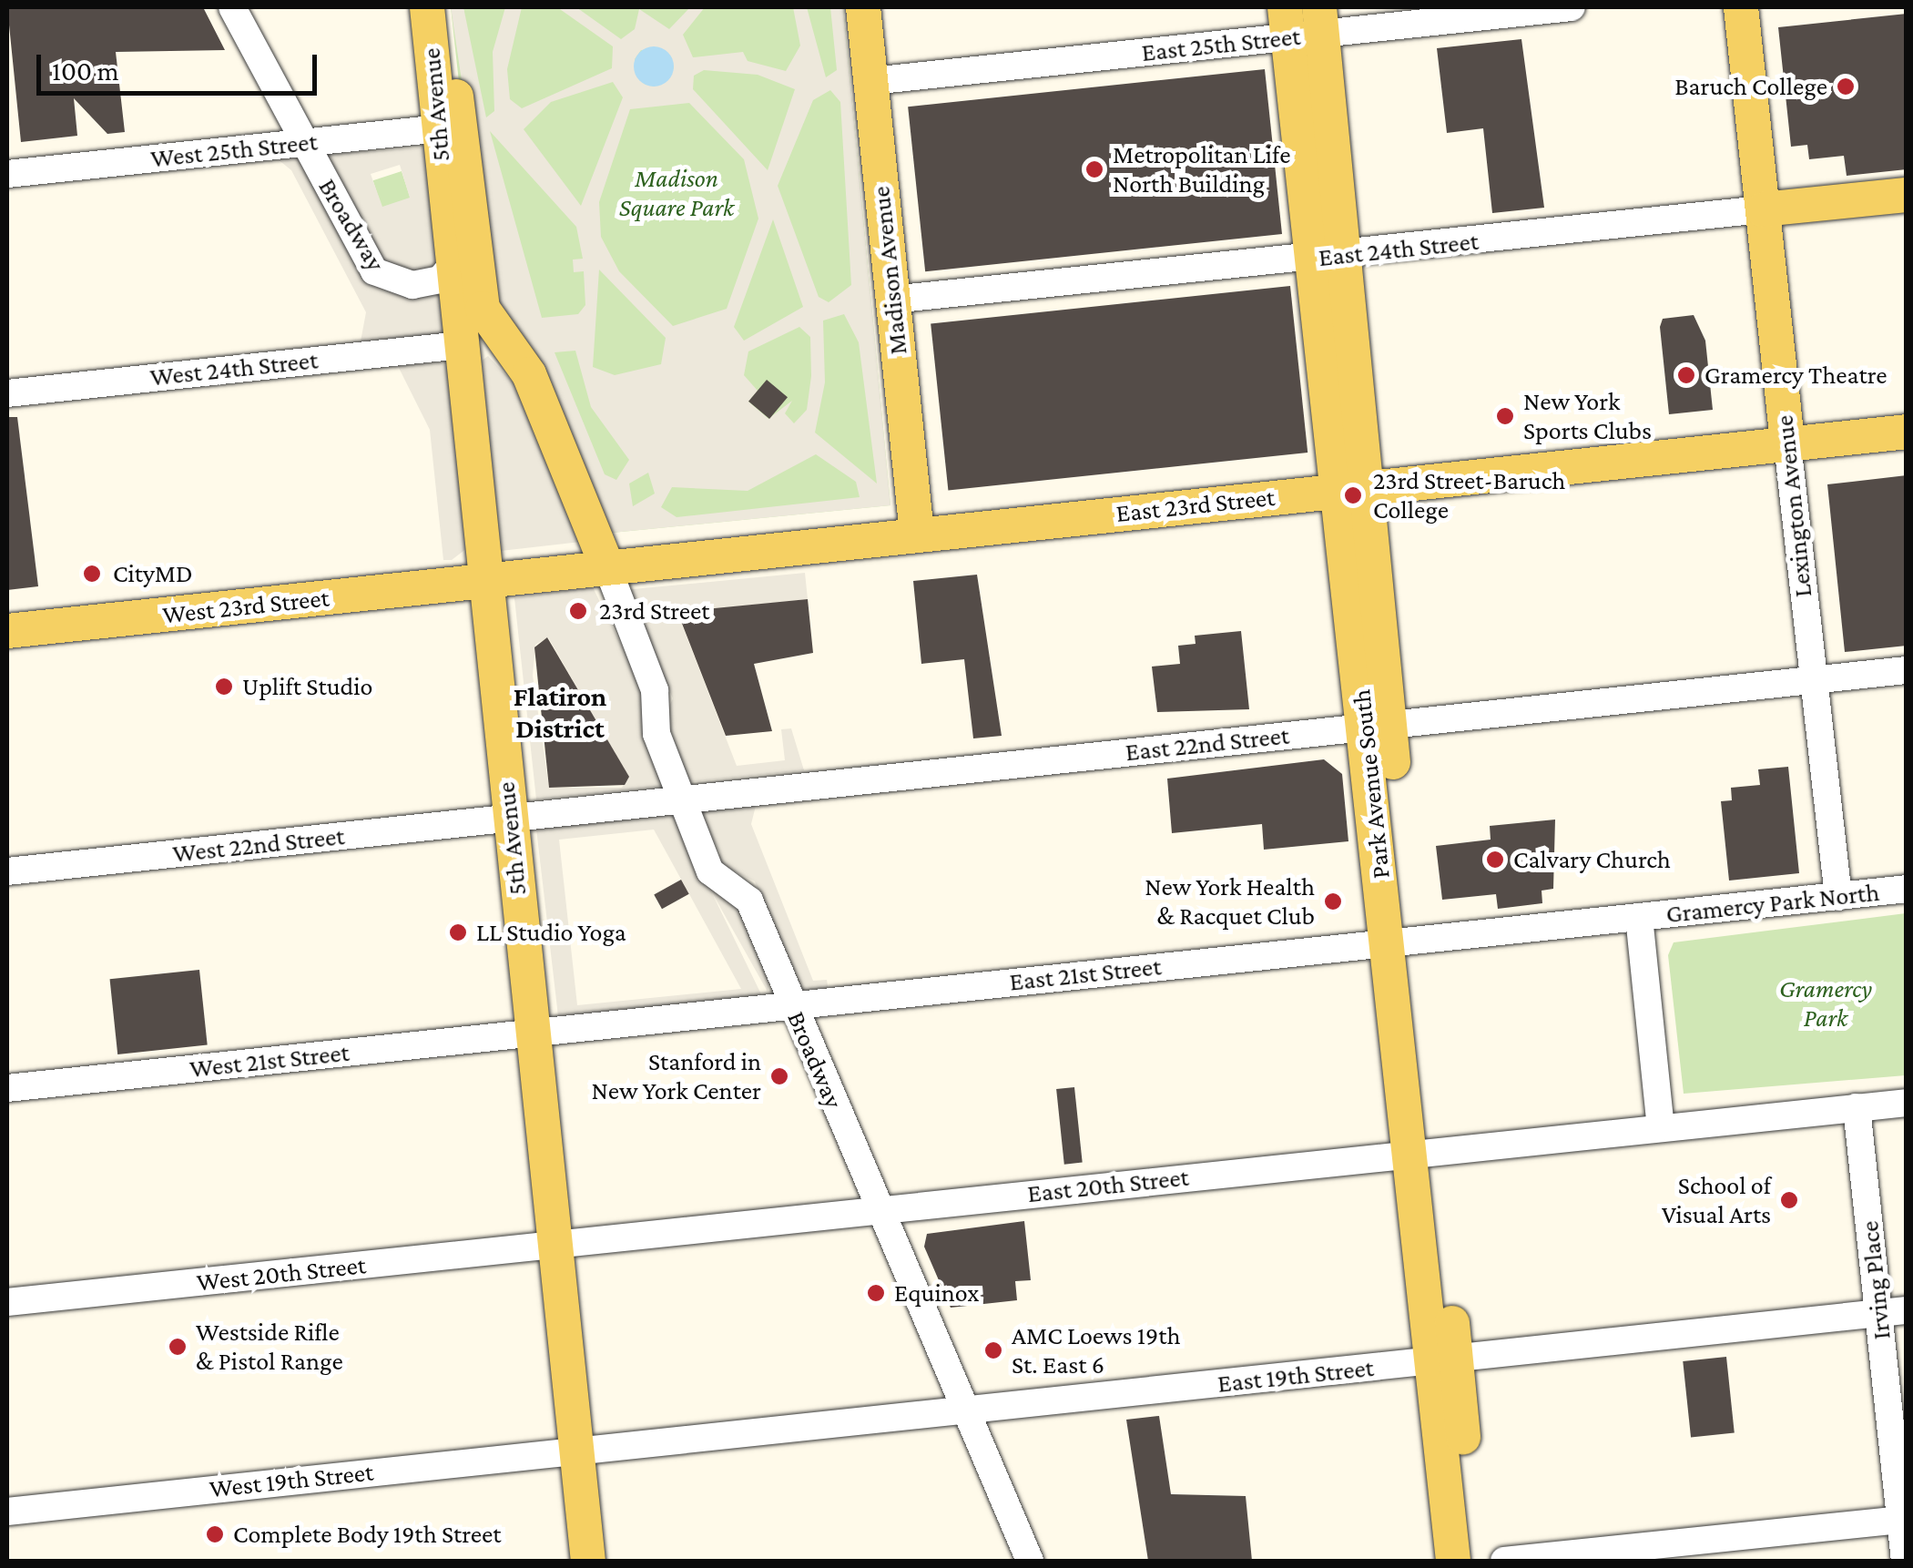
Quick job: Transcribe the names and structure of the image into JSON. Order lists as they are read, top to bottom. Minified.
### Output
{"streets":{"main road":["5th Avenue","East 24th Street","Madison Avenue","East 23rd Street","Lexington Avenue","West 23rd Street","Park Avenue South"],"street":["East 25th Street","West 25th Street","Broadway","West 24th Street","East 22nd Street","West 22nd Street","Gramercy Park North","East 21st Street","West 21st Street","East 20th Street","West 20th Street","Irving Place","East 19th Street","West 19th Street"]},"crossings":[["East 25th Street","Madison Avenue"],["East 25th Street","Park Avenue South"],["5th Avenue","West 25th Street"],["5th Avenue","Broadway"],["5th Avenue","West 24th Street"],["5th Avenue","East 23rd Street"],["5th Avenue","West 23rd Street"],["5th Avenue","East 22nd Street"],["5th Avenue","West 22nd Street"],["5th Avenue","East 21st Street"],["5th Avenue","West 21st Street"],["5th Avenue","East 20th Street"],["5th Avenue","West 20th Street"],["5th Avenue","East 19th Street"],["5th Avenue","West 19th Street"],["West 25th Street","Broadway"],["Broadway","East 23rd Street"],["Broadway","East 22nd Street"],["Broadway","East 21st Street"],["Broadway","East 20th Street"],["Broadway","East 19th Street"],["East 24th Street","Madison Avenue"],["East 24th Street","Lexington Avenue"],["East 24th Street","Park Avenue South"],["Madison Avenue","East 23rd Street"],["East 23rd Street","Lexington Avenue"],["East 23rd Street","West 23rd Street"],["East 23rd Street","Park Avenue South"],["Lexington Avenue","East 22nd Street"],["Lexington Avenue","Gramercy Park North"],["East 22nd Street","Park Avenue South"],["East 22nd Street","West 22nd Street"],["Park Avenue South","East 21st Street"],["Park Avenue South","East 20th Street"],["Park Avenue South","East 19th Street"],["Gramercy Park North","East 21st Street"],["East 21st Street","West 21st Street"],["East 20th Street","West 20th Street"],["East 20th Street","Irving Place"],["Irving Place","East 19th Street"],["East 19th Street","West 19th Street"]],"districts":["Flatiron District"],"parks":["Madison Square Park","Gramercy Park"],"places":["Baruch College","Metropolitan Life North Building","Gramercy Theatre","New York Sports Clubs","23rd Street-Baruch College","CityMD","23rd Street","Uplift Studio","Calvary Church","New York Health & Racquet Club","LL Studio Yoga","Stanford in New York Center","School of Visual Arts","Equinox","Westside Rifle & Pistol Range","AMC Loews 19th St. East 6","Complete Body 19th Street"],"scale_bar":"100 m"}
